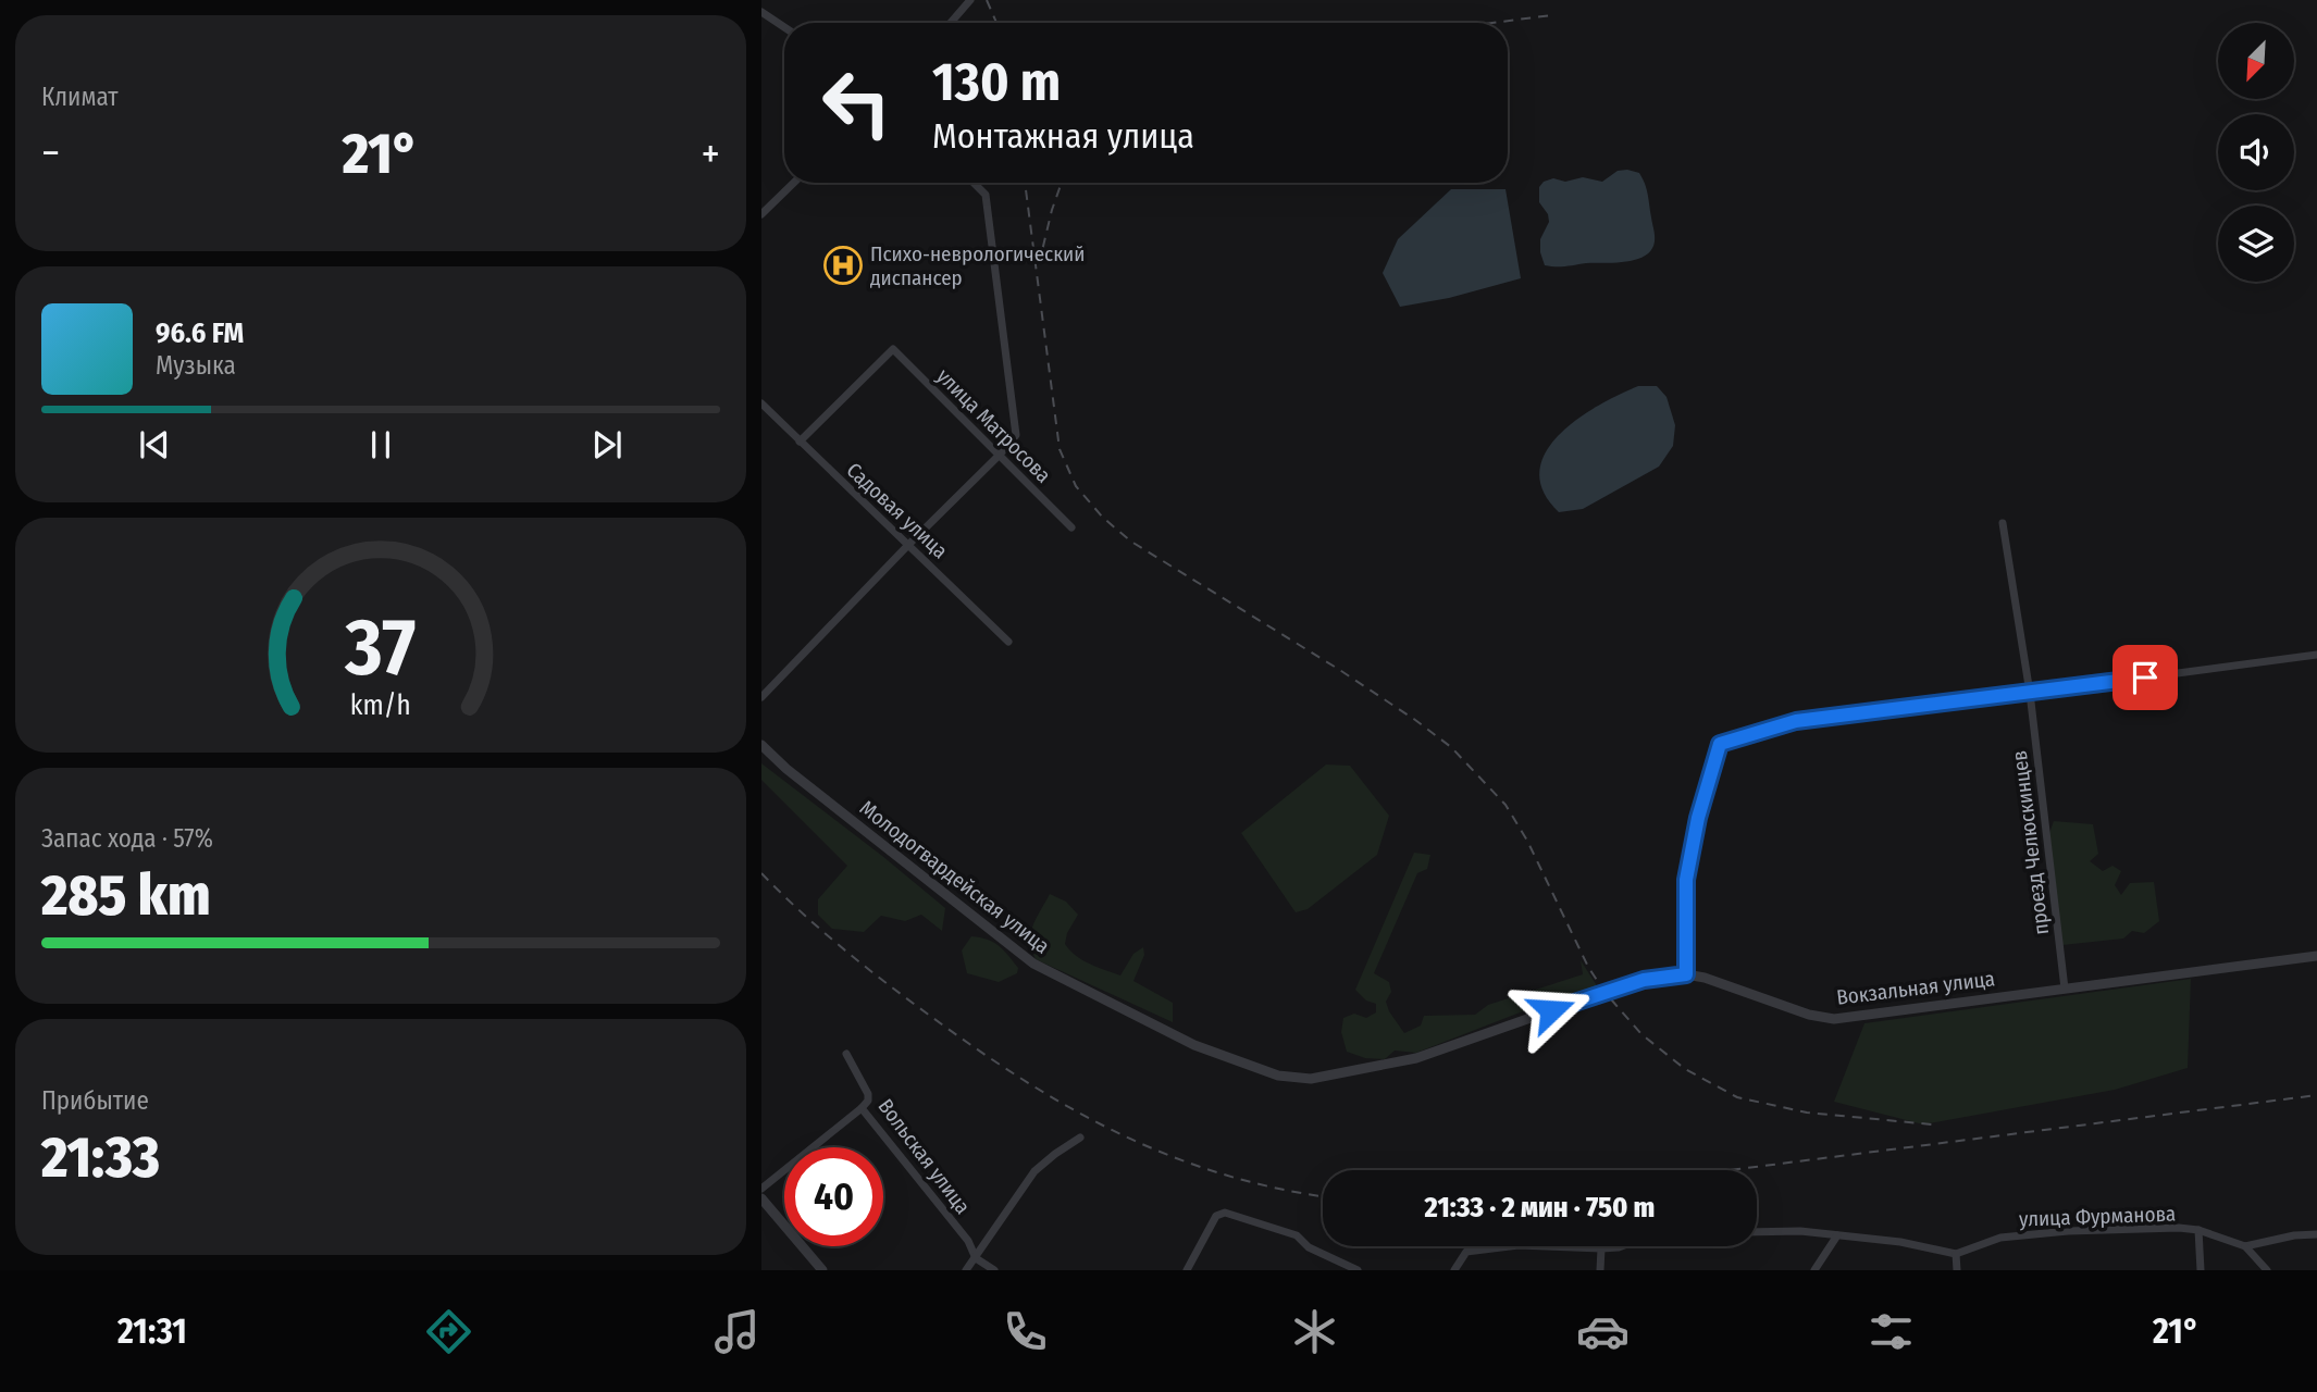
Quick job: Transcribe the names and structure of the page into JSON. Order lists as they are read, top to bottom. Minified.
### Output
{"streets":{"street":["улица Матросова","Садовая улица","проезд Челюскинцев","Молодогвардейская улица","Вокзальная улица","Вольская улица","улица Фурманова"]},"crossings":[["улица Матросова","Садовая улица"],["проезд Челюскинцев","Вокзальная улица"],["Молодогвардейская улица","Вокзальная улица"]],"places":{"hospital":["Психо-неврологический диспансер"]},"north":"bottom left","page":{"tile":["Климат",["Запас хода · 57%","285 km"],["Прибытие","21:33"]],"turn":["130 m","Монтажная улица"],"heat":["−","21°","+"],"song":["96.6 FM","Музыка"],"limit":"40","trip":"21:33 · 2 мин · 750 m","tabs":["21:31","21°"],"gauge":["37","km/h"]}}
